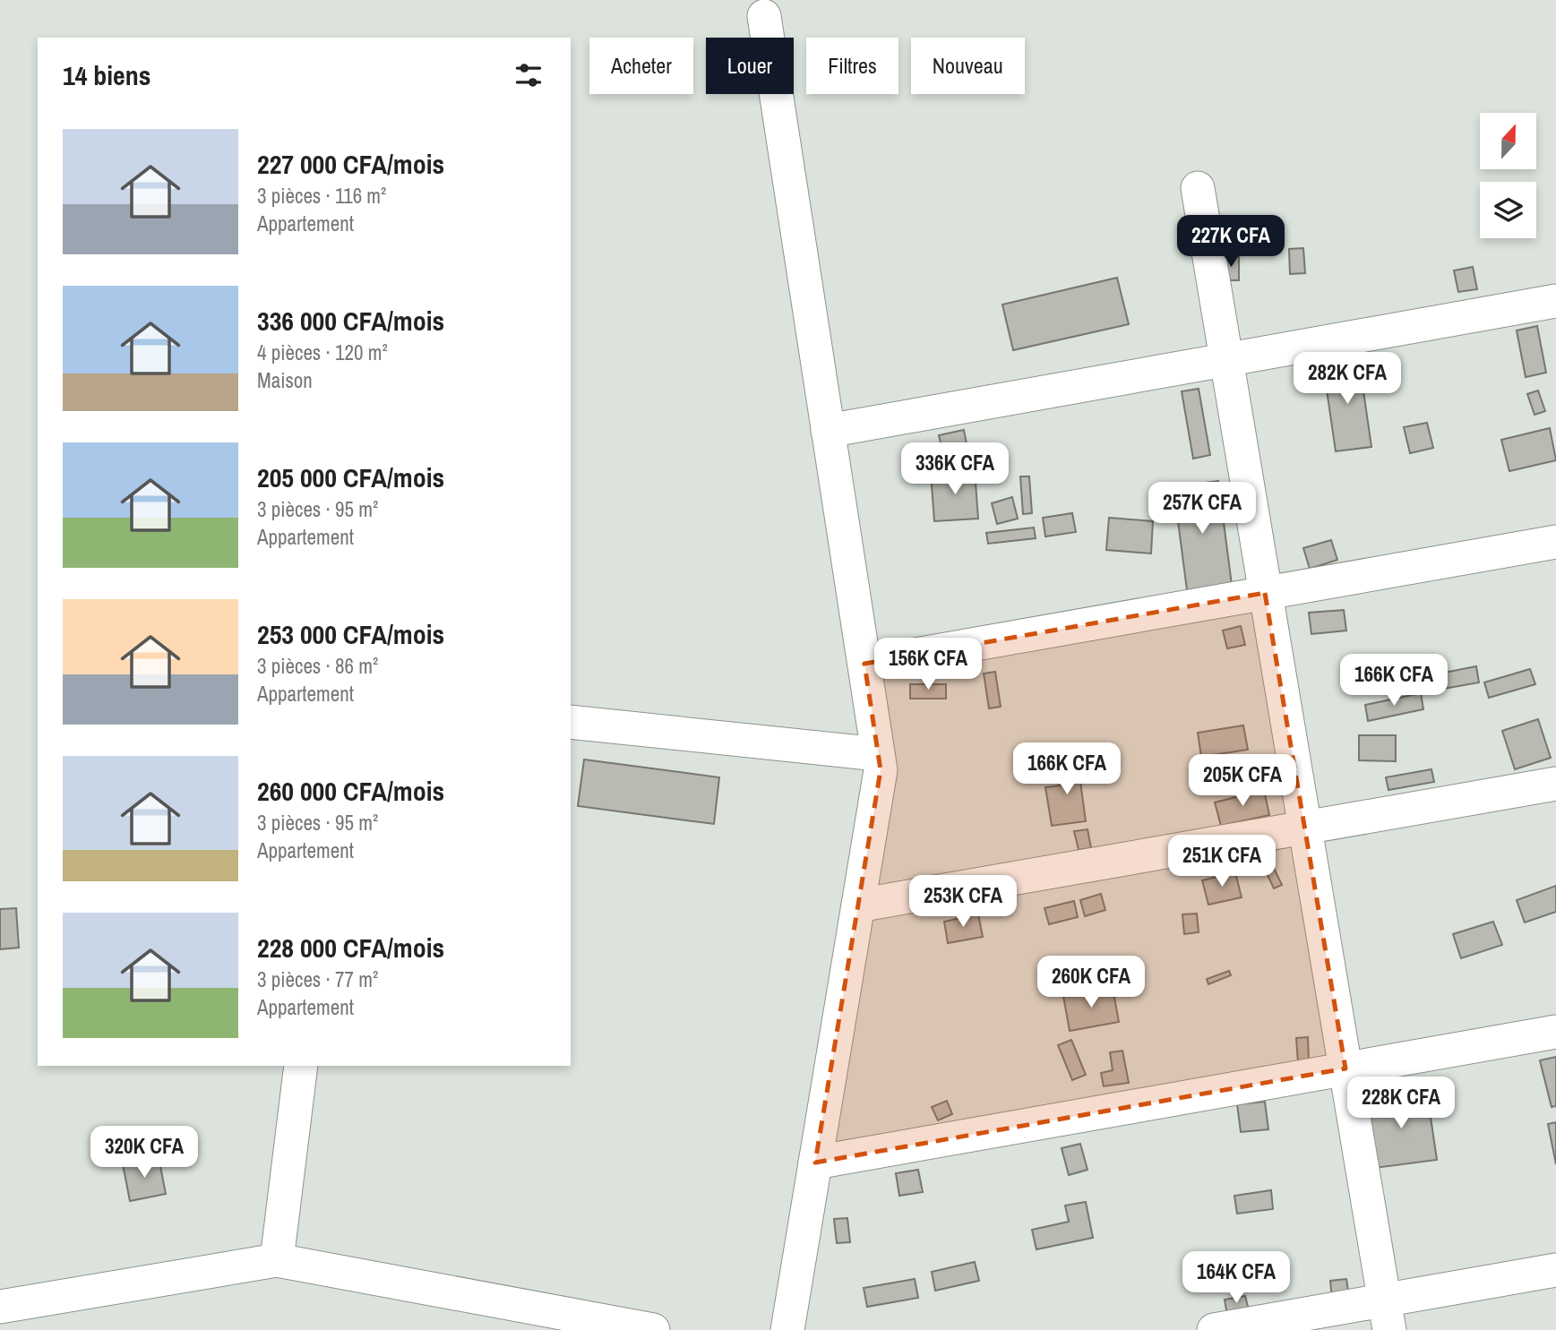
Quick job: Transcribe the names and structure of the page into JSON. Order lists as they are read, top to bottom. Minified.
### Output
{"north":"top","page":{"chip":["Acheter","Louer","Filtres","Nouveau"],"heading":"14 biens","list":[{"name":"227 000 CFA/mois","note":"3 pièces · 116 m² · Appartement"},{"name":"336 000 CFA/mois","note":"4 pièces · 120 m² · Maison"},{"name":"205 000 CFA/mois","note":"3 pièces · 95 m² · Appartement"},{"name":"253 000 CFA/mois","note":"3 pièces · 86 m² · Appartement"},{"name":"260 000 CFA/mois","note":"3 pièces · 95 m² · Appartement"},{"name":"228 000 CFA/mois","note":"3 pièces · 77 m² · Appartement"}],"price":["227K CFA","282K CFA","336K CFA","257K CFA","156K CFA","166K CFA","166K CFA","205K CFA","251K CFA","253K CFA","260K CFA","228K CFA","320K CFA","164K CFA"]}}
